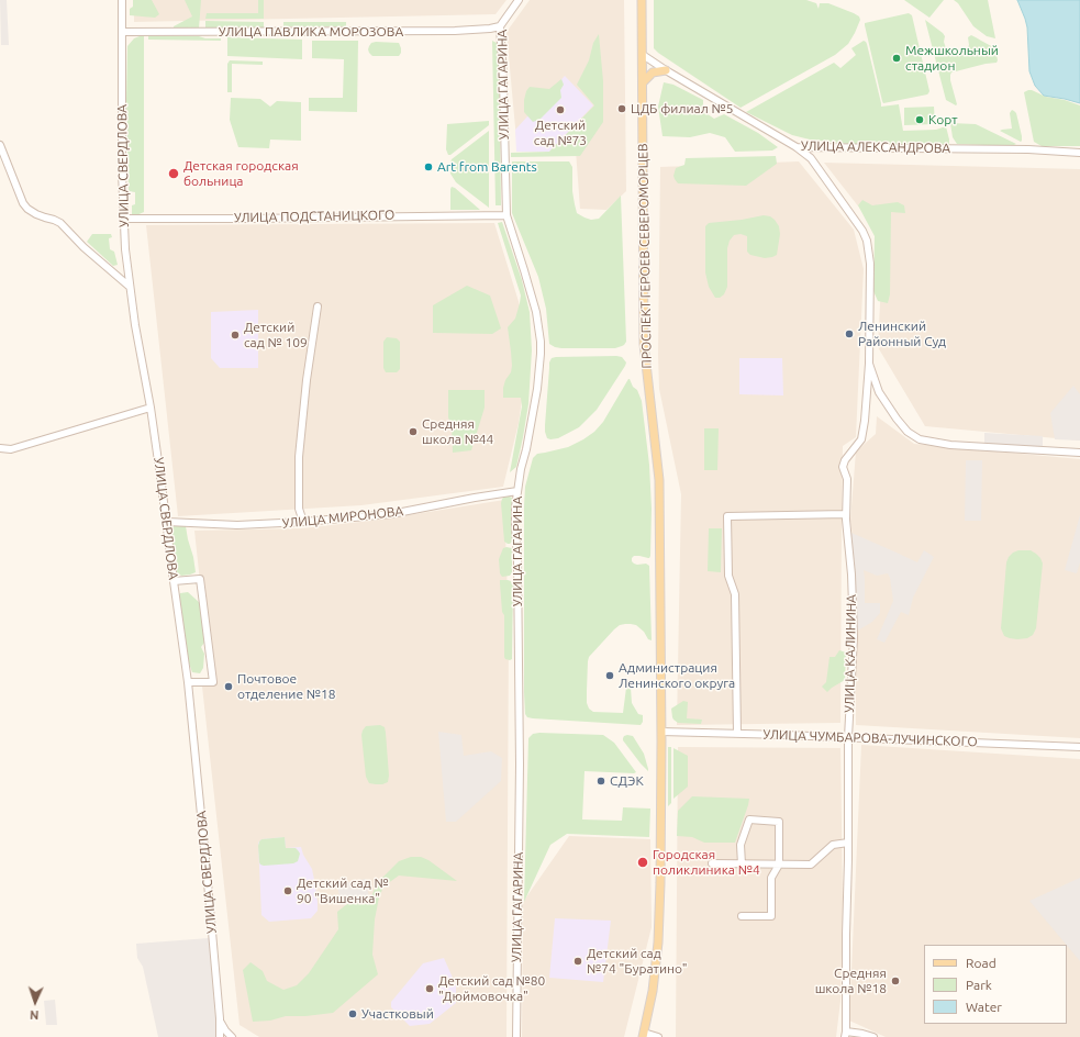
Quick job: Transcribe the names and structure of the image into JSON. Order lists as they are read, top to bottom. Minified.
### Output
{"streets":{"main road":["ПРОСПЕКТ ГЕРОЕВ СЕВЕРОМОРЦЕВ"],"street":["УЛИЦА ПАВЛИКА МОРОЗОВА","УЛИЦА ГАГАРИНА","УЛИЦА АЛЕКСАНДРОВА","УЛИЦА СВЕРДЛОВА","УЛИЦА ПОДСТАНИЦКОГО","УЛИЦА МИРОНОВА","УЛИЦА КАЛИНИНА","УЛИЦА ЧУМБАРОВА-ЛУЧИНСКОГО"]},"crossings":[["УЛИЦА ПАВЛИКА МОРОЗОВА","УЛИЦА ГАГАРИНА"],["УЛИЦА ПАВЛИКА МОРОЗОВА","УЛИЦА СВЕРДЛОВА"],["УЛИЦА ГАГАРИНА","УЛИЦА ПОДСТАНИЦКОГО"],["УЛИЦА ГАГАРИНА","УЛИЦА МИРОНОВА"],["УЛИЦА АЛЕКСАНДРОВА","ПРОСПЕКТ ГЕРОЕВ СЕВЕРОМОРЦЕВ"],["УЛИЦА СВЕРДЛОВА","УЛИЦА ПОДСТАНИЦКОГО"],["УЛИЦА СВЕРДЛОВА","УЛИЦА МИРОНОВА"],["ПРОСПЕКТ ГЕРОЕВ СЕВЕРОМОРЦЕВ","УЛИЦА ЧУМБАРОВА-ЛУЧИНСКОГО"],["УЛИЦА КАЛИНИНА","УЛИЦА ЧУМБАРОВА-ЛУЧИНСКОГО"]],"places":["Межшкольный стадион","ЦДБ филиал №5","Детский сад №73","Корт","Art from Barents","Детская городская больница","Ленинский Районный Суд","Детский сад № 109","Средняя школа №44","Администрация Ленинского округа","Почтовое отделение №18","СДЭК","Городская поликлиника №4","Детский сад № 90 \"Вишенка\"","Детский сад №74 \"Буратино\"","Средняя школа №18","Детский сад №80 \"Дюймовочка\"","Участковый"],"legend":["Road","Park","Water"],"north":"bottom"}
